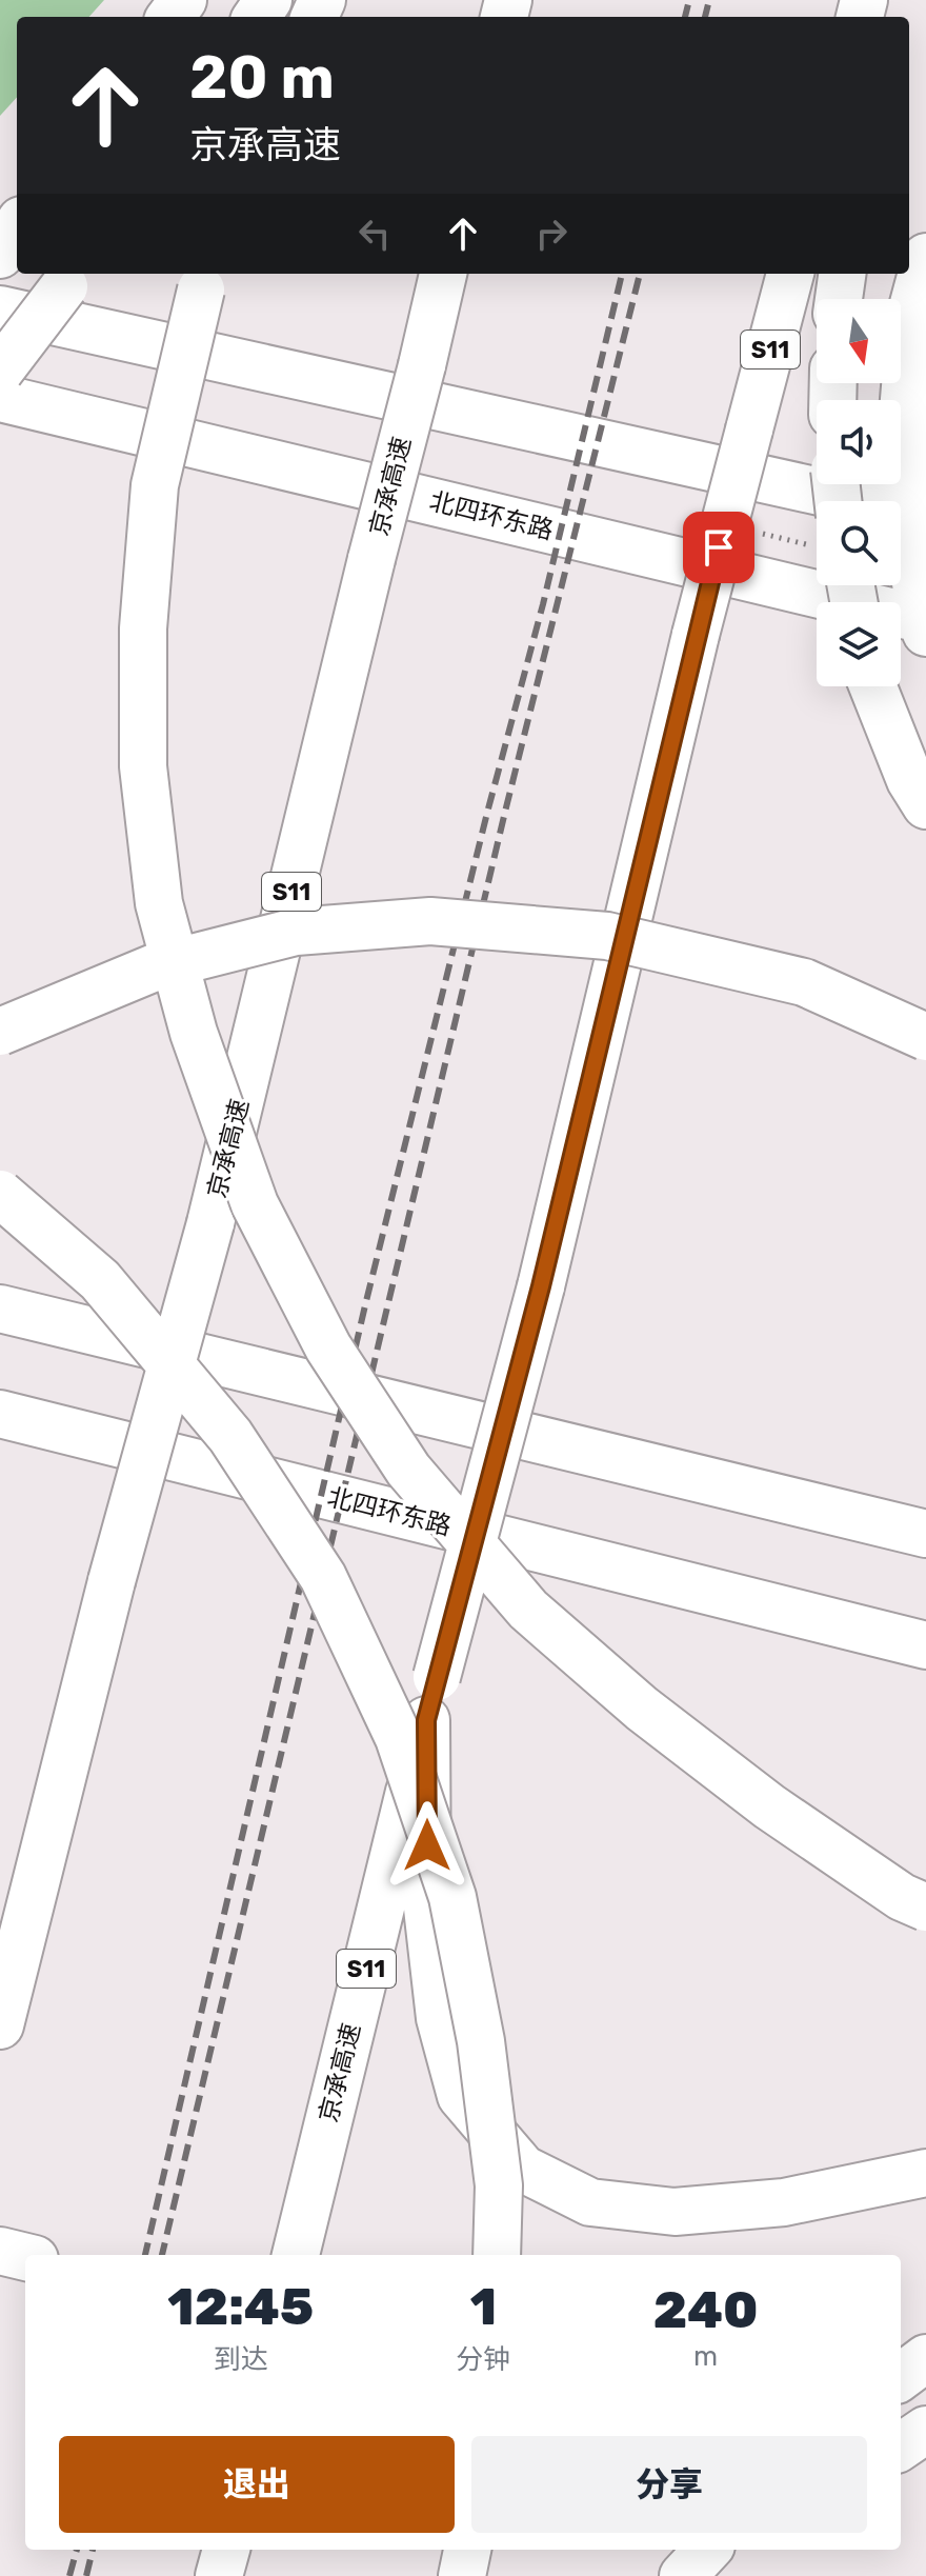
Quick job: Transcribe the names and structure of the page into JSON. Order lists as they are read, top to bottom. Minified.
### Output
{"streets":{"main road":["S11","京承高速","北四环东路"]},"north":"bottom","page":{"turn":["20 m","京承高速"],"eta":["12:45","到达","1","分钟","240","m"],"buttons":["退出","分享"]}}
